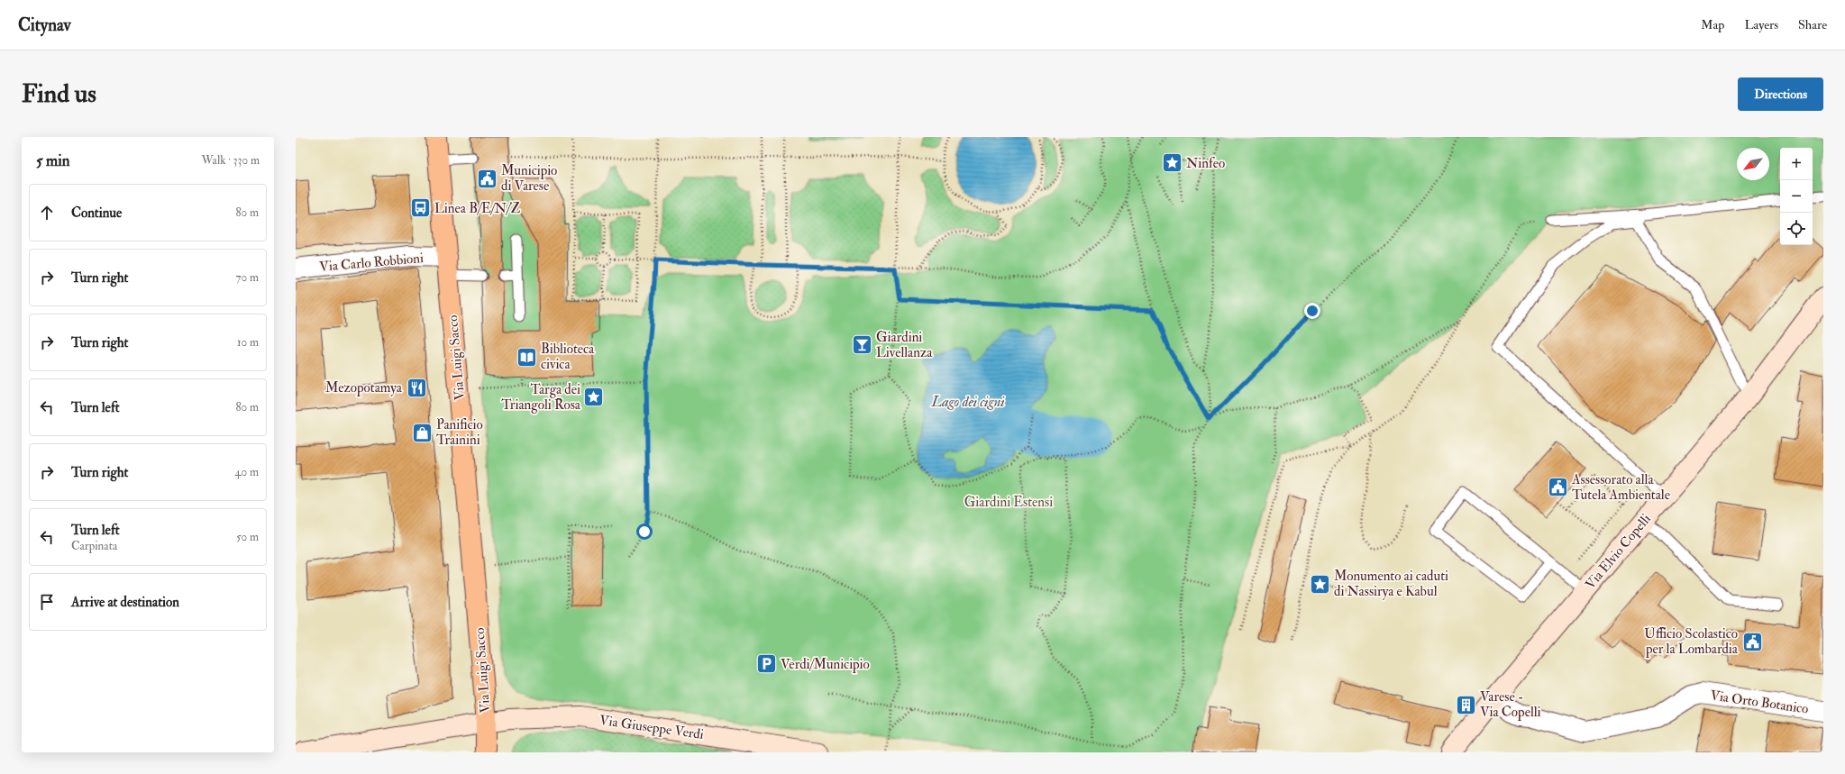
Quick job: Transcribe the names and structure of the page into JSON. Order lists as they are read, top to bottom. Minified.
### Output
{"streets":{"main road":["Via Luigi Sacco","Via Elvio Copelli","Via Giuseppe Verdi"],"street":["Via Carlo Robbioni","Via Orto Botanico"]},"crossings":[["Via Carlo Robbioni","Via Luigi Sacco"],["Via Luigi Sacco","Via Giuseppe Verdi"],["Via Elvio Copelli","Via Orto Botanico"]],"water":["Lago dei cigni"],"parks":["Giardini Estensi"],"places":{"place":["Ninfeo","Targa dei Triangoli Rosa","Monumento ai caduti di Nassirya e Kabul"],"public building":["Municipio di Varese","Assessorato alla Tutela Ambientale","Ufficio Scolastico per la Lombardia"],"bus stop":["Linea B/E/N/Z"],"bar":["Giardini Livellanza"],"library":["Biblioteca civica"],"restaurant":["Mezopotamya"],"shop":["Panificio Trainini"],"parking":["Verdi/Municipio"],"building":["Varese - Via Copelli"]},"north":"bottom left","page":{"header":"Citynav","nav":["Map","Layers","Share"],"buttons":"Directions","title":"Find us","heading":["5 min","Walk · 330 m"],"map_buttons":["+","−"],"list":[["Continue","80 m"],["Turn right","70 m"],["Turn right","10 m"],["Turn left","80 m"],["Turn right","40 m"],["Turn left","Carpinata","50 m"],"Arrive at destination"]}}
